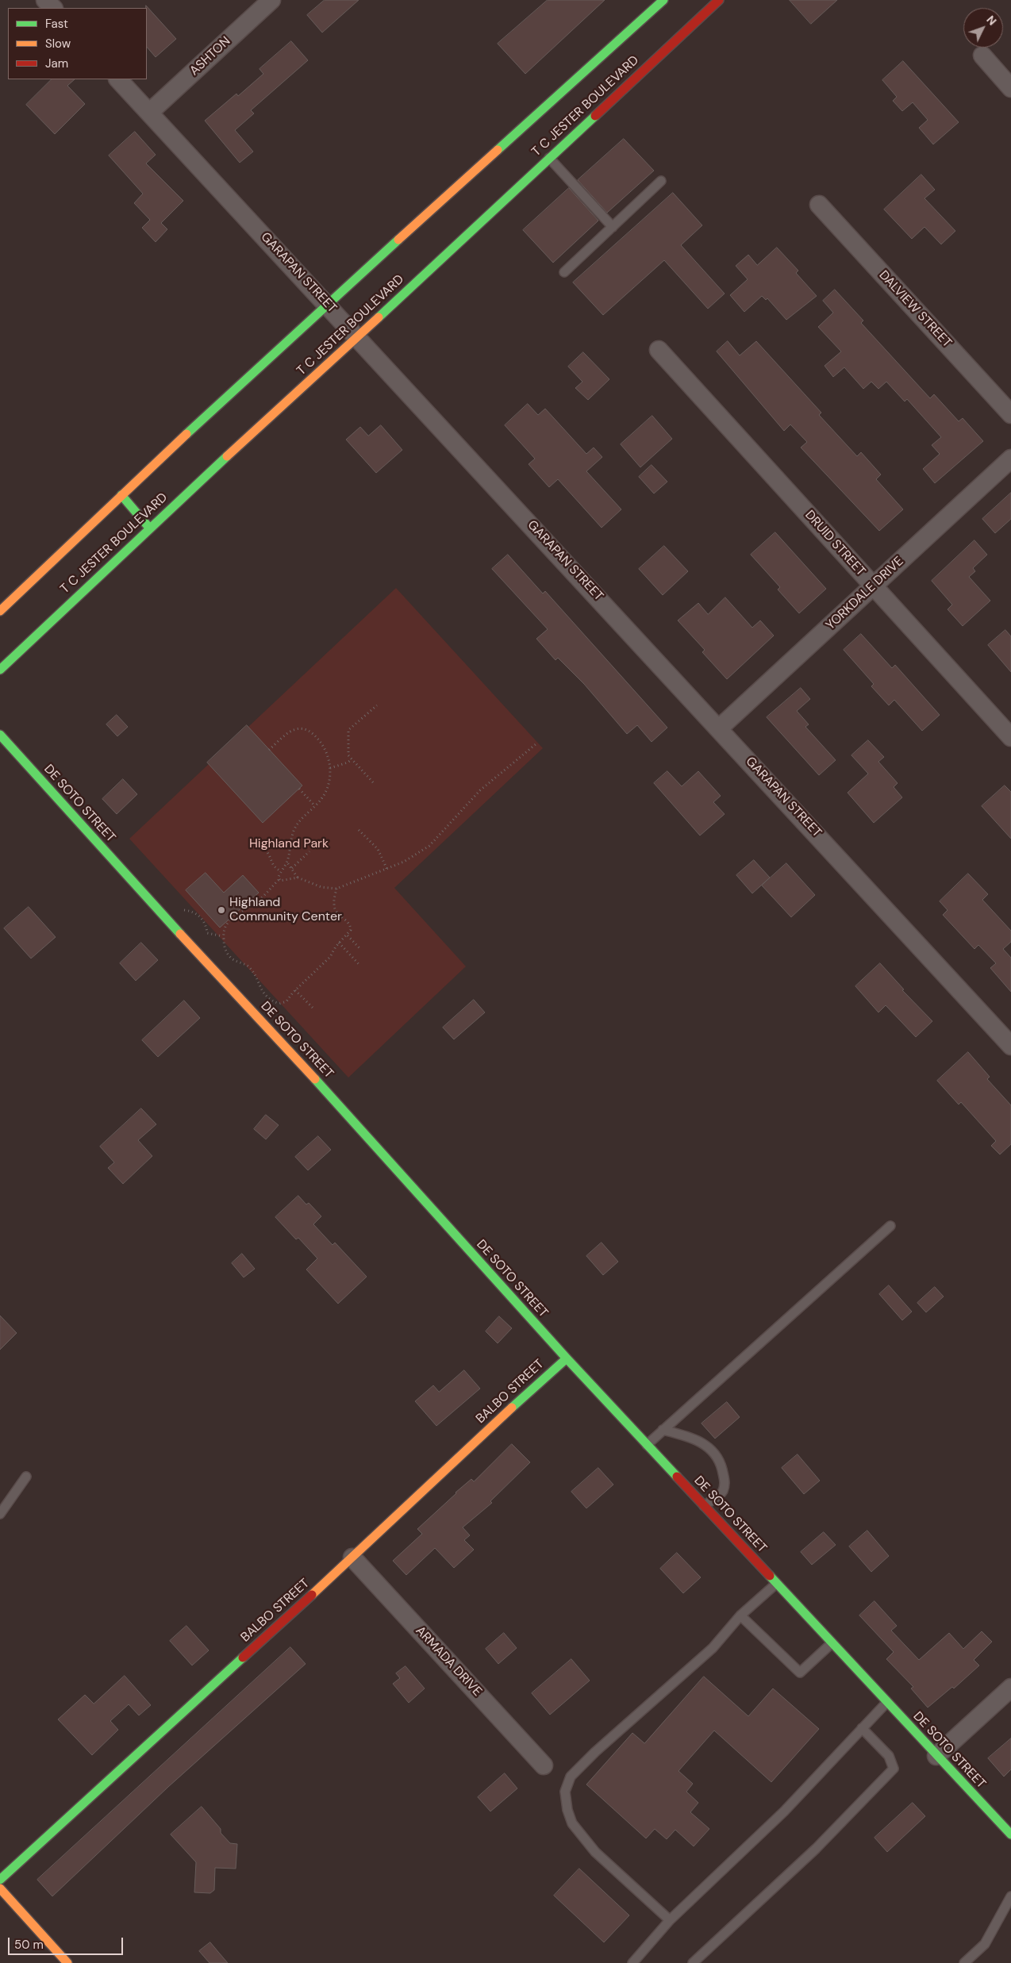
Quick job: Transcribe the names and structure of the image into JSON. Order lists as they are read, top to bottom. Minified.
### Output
{"streets":{"street":["ASHTON","T C JESTER BOULEVARD","GARAPAN STREET","DALVIEW STREET","DRUID STREET","YORKDALE DRIVE","DE SOTO STREET","BALBO STREET","ARMADA DRIVE"]},"crossings":[["ASHTON","GARAPAN STREET"],["T C JESTER BOULEVARD","GARAPAN STREET"],["GARAPAN STREET","YORKDALE DRIVE"],["DRUID STREET","YORKDALE DRIVE"],["DE SOTO STREET","BALBO STREET"],["BALBO STREET","ARMADA DRIVE"]],"parks":["Highland Park"],"places":["Highland Community Center"],"legend":["Fast","Slow","Jam"],"scale_bar":"50 m","north":"top right"}
